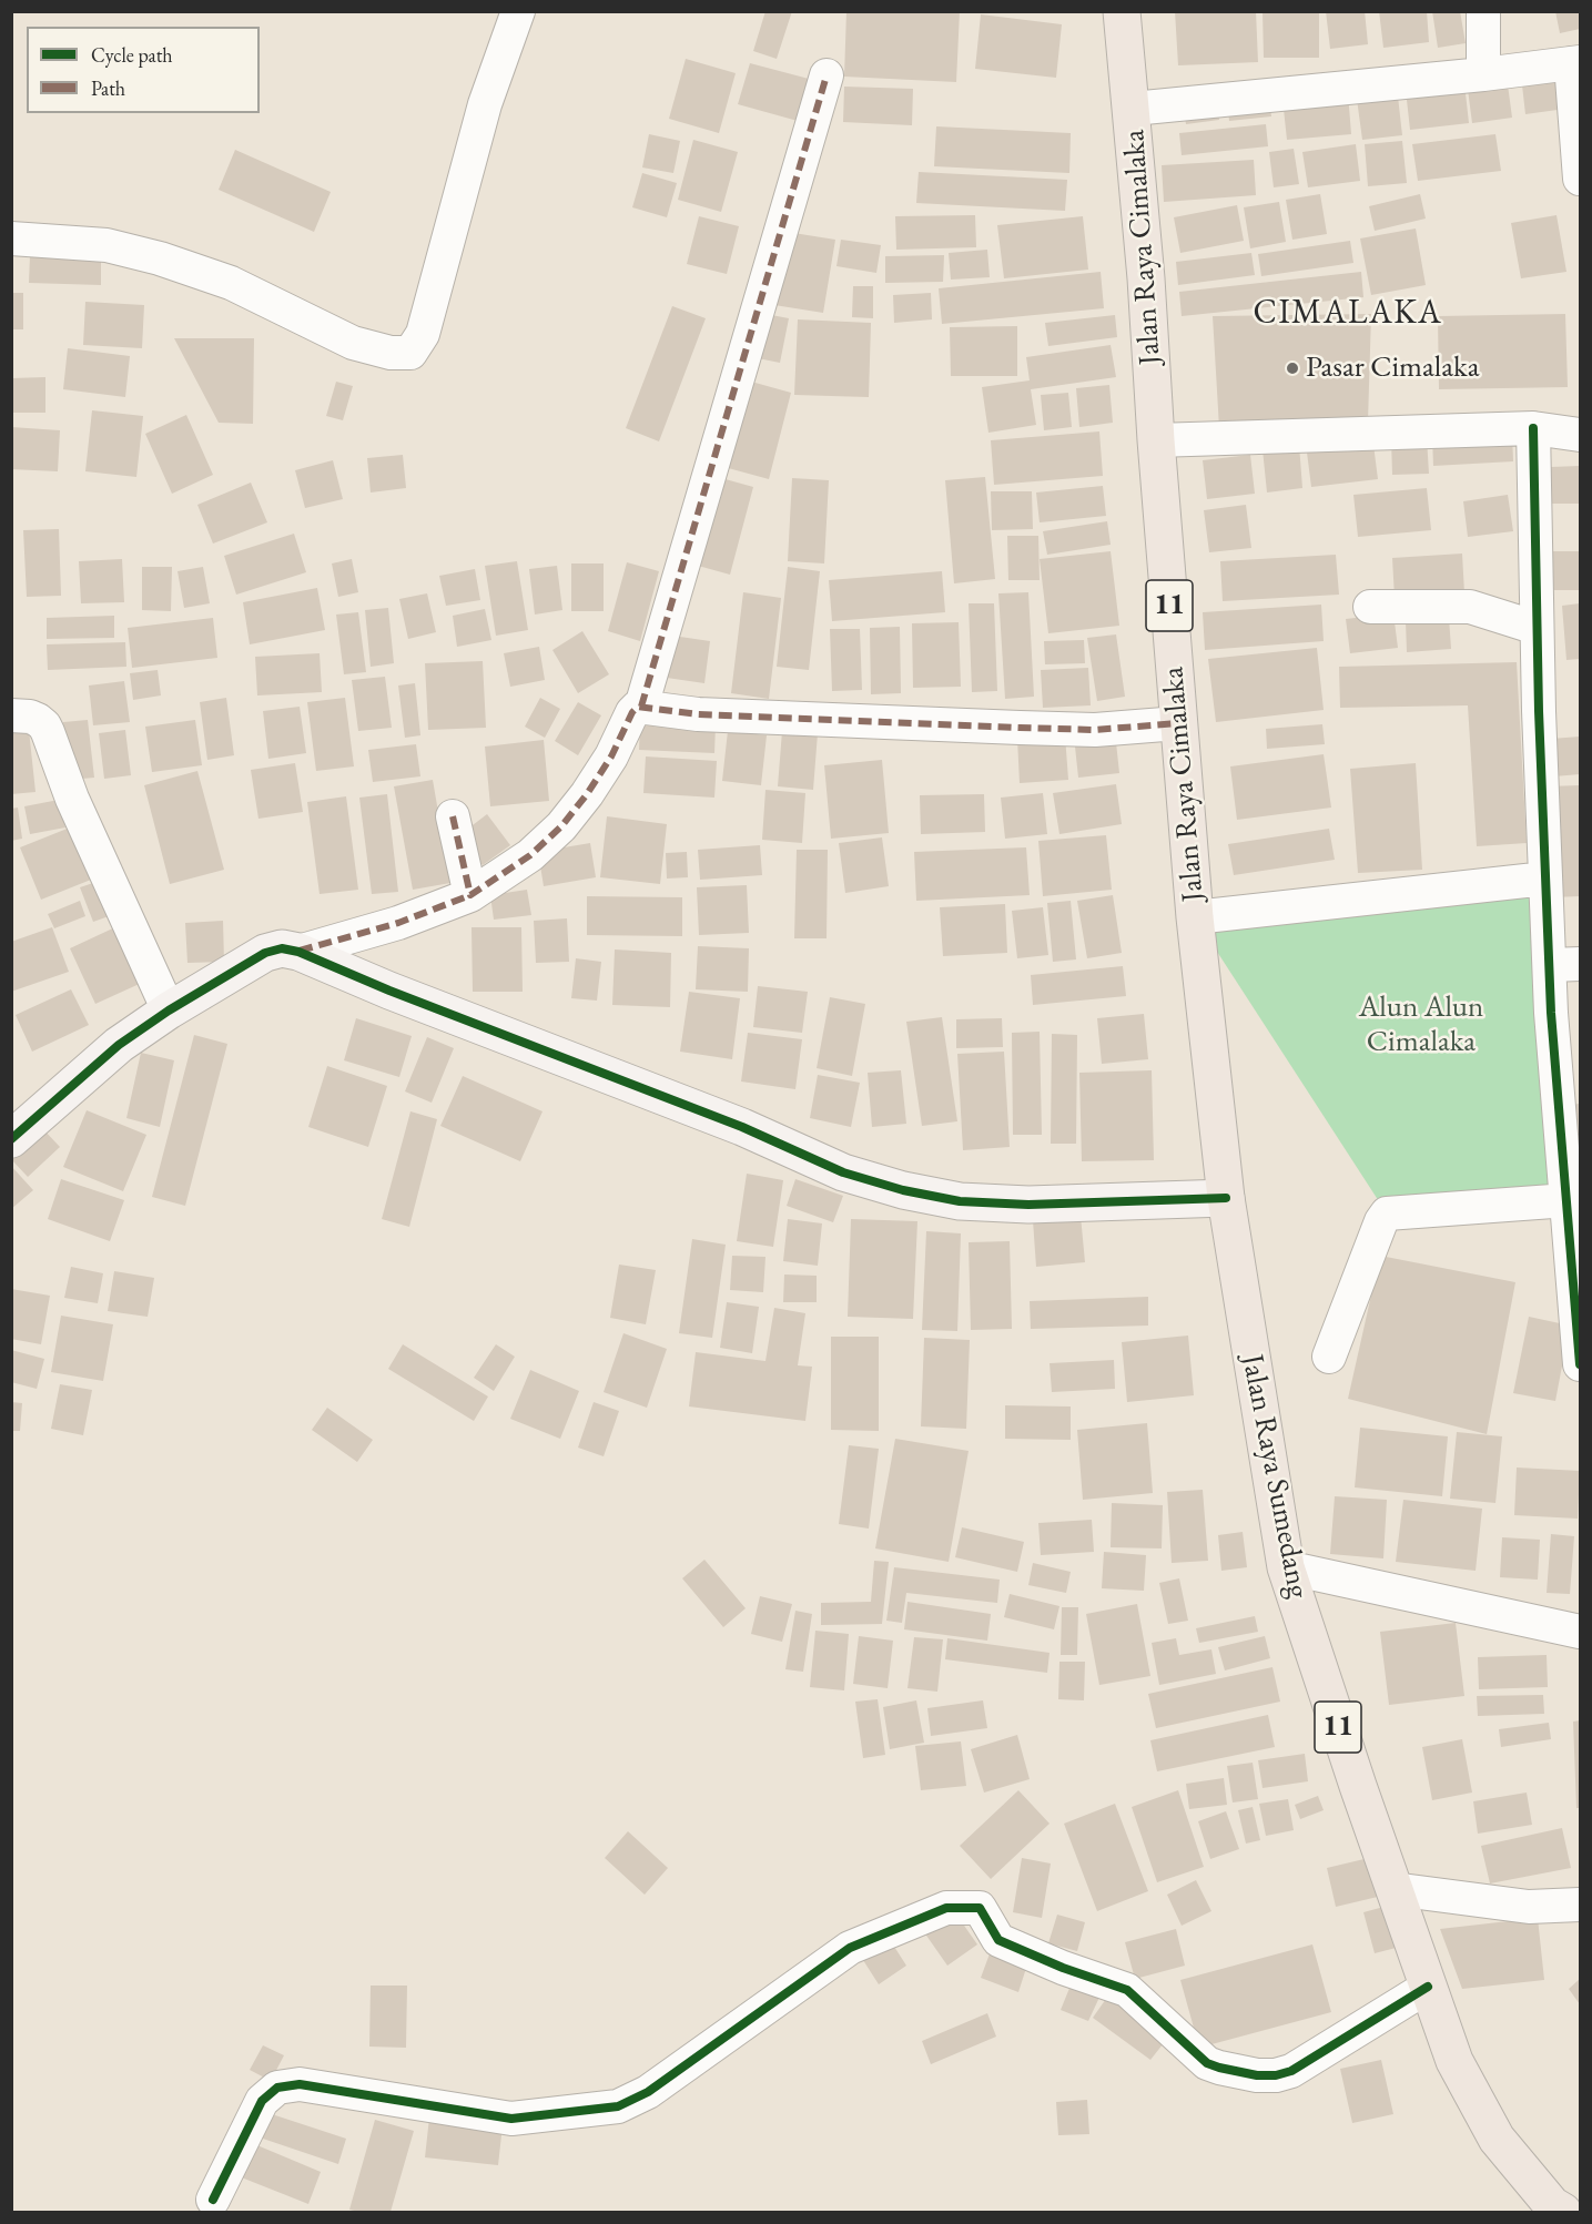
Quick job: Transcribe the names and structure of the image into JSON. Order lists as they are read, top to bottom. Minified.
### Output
{"streets":{"highway":["Jalan Raya Cimalaka","11","Jalan Raya Sumedang"]},"crossings":[["Jalan Raya Cimalaka","Jalan Raya Sumedang"]],"districts":["CIMALAKA"],"parks":["Alun Alun Cimalaka"],"places":["Pasar Cimalaka"],"legend":["Cycle path","Path"]}
